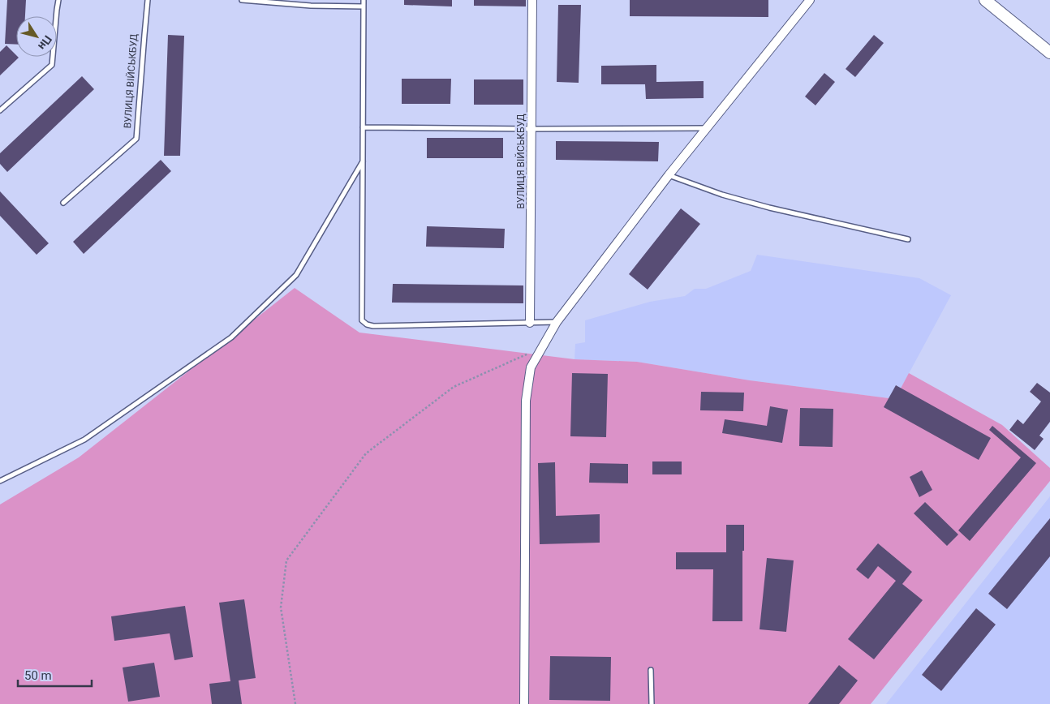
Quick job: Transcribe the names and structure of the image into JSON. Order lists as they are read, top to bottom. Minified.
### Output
{"streets":{"street":["ВУЛИЦЯ ВІЙСЬКБУД"]},"scale_bar":"50 m","north":"bottom right"}
